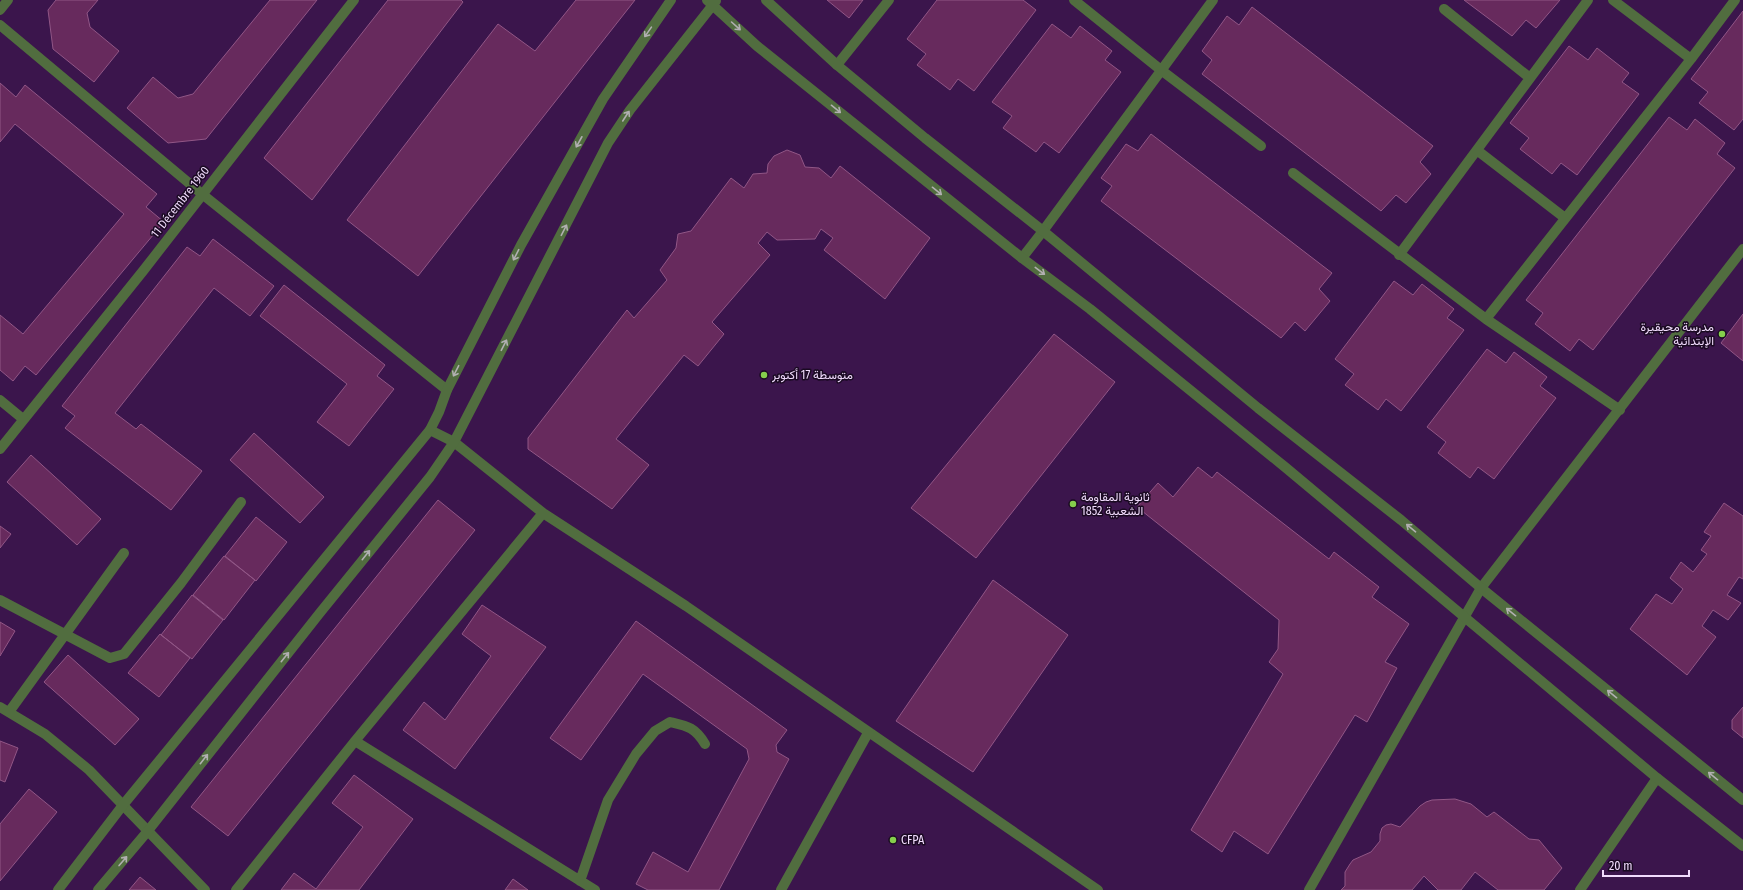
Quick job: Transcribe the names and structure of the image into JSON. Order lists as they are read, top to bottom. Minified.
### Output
{"streets":{"street":["11 Décembre 1960"]},"places":["مدرسة محيقيرة الإبتدائية","متوسطة 17 أكتوبر","ثانوية المقاومة الشعبية 1852","CFPA"],"scale_bar":"20 m"}
